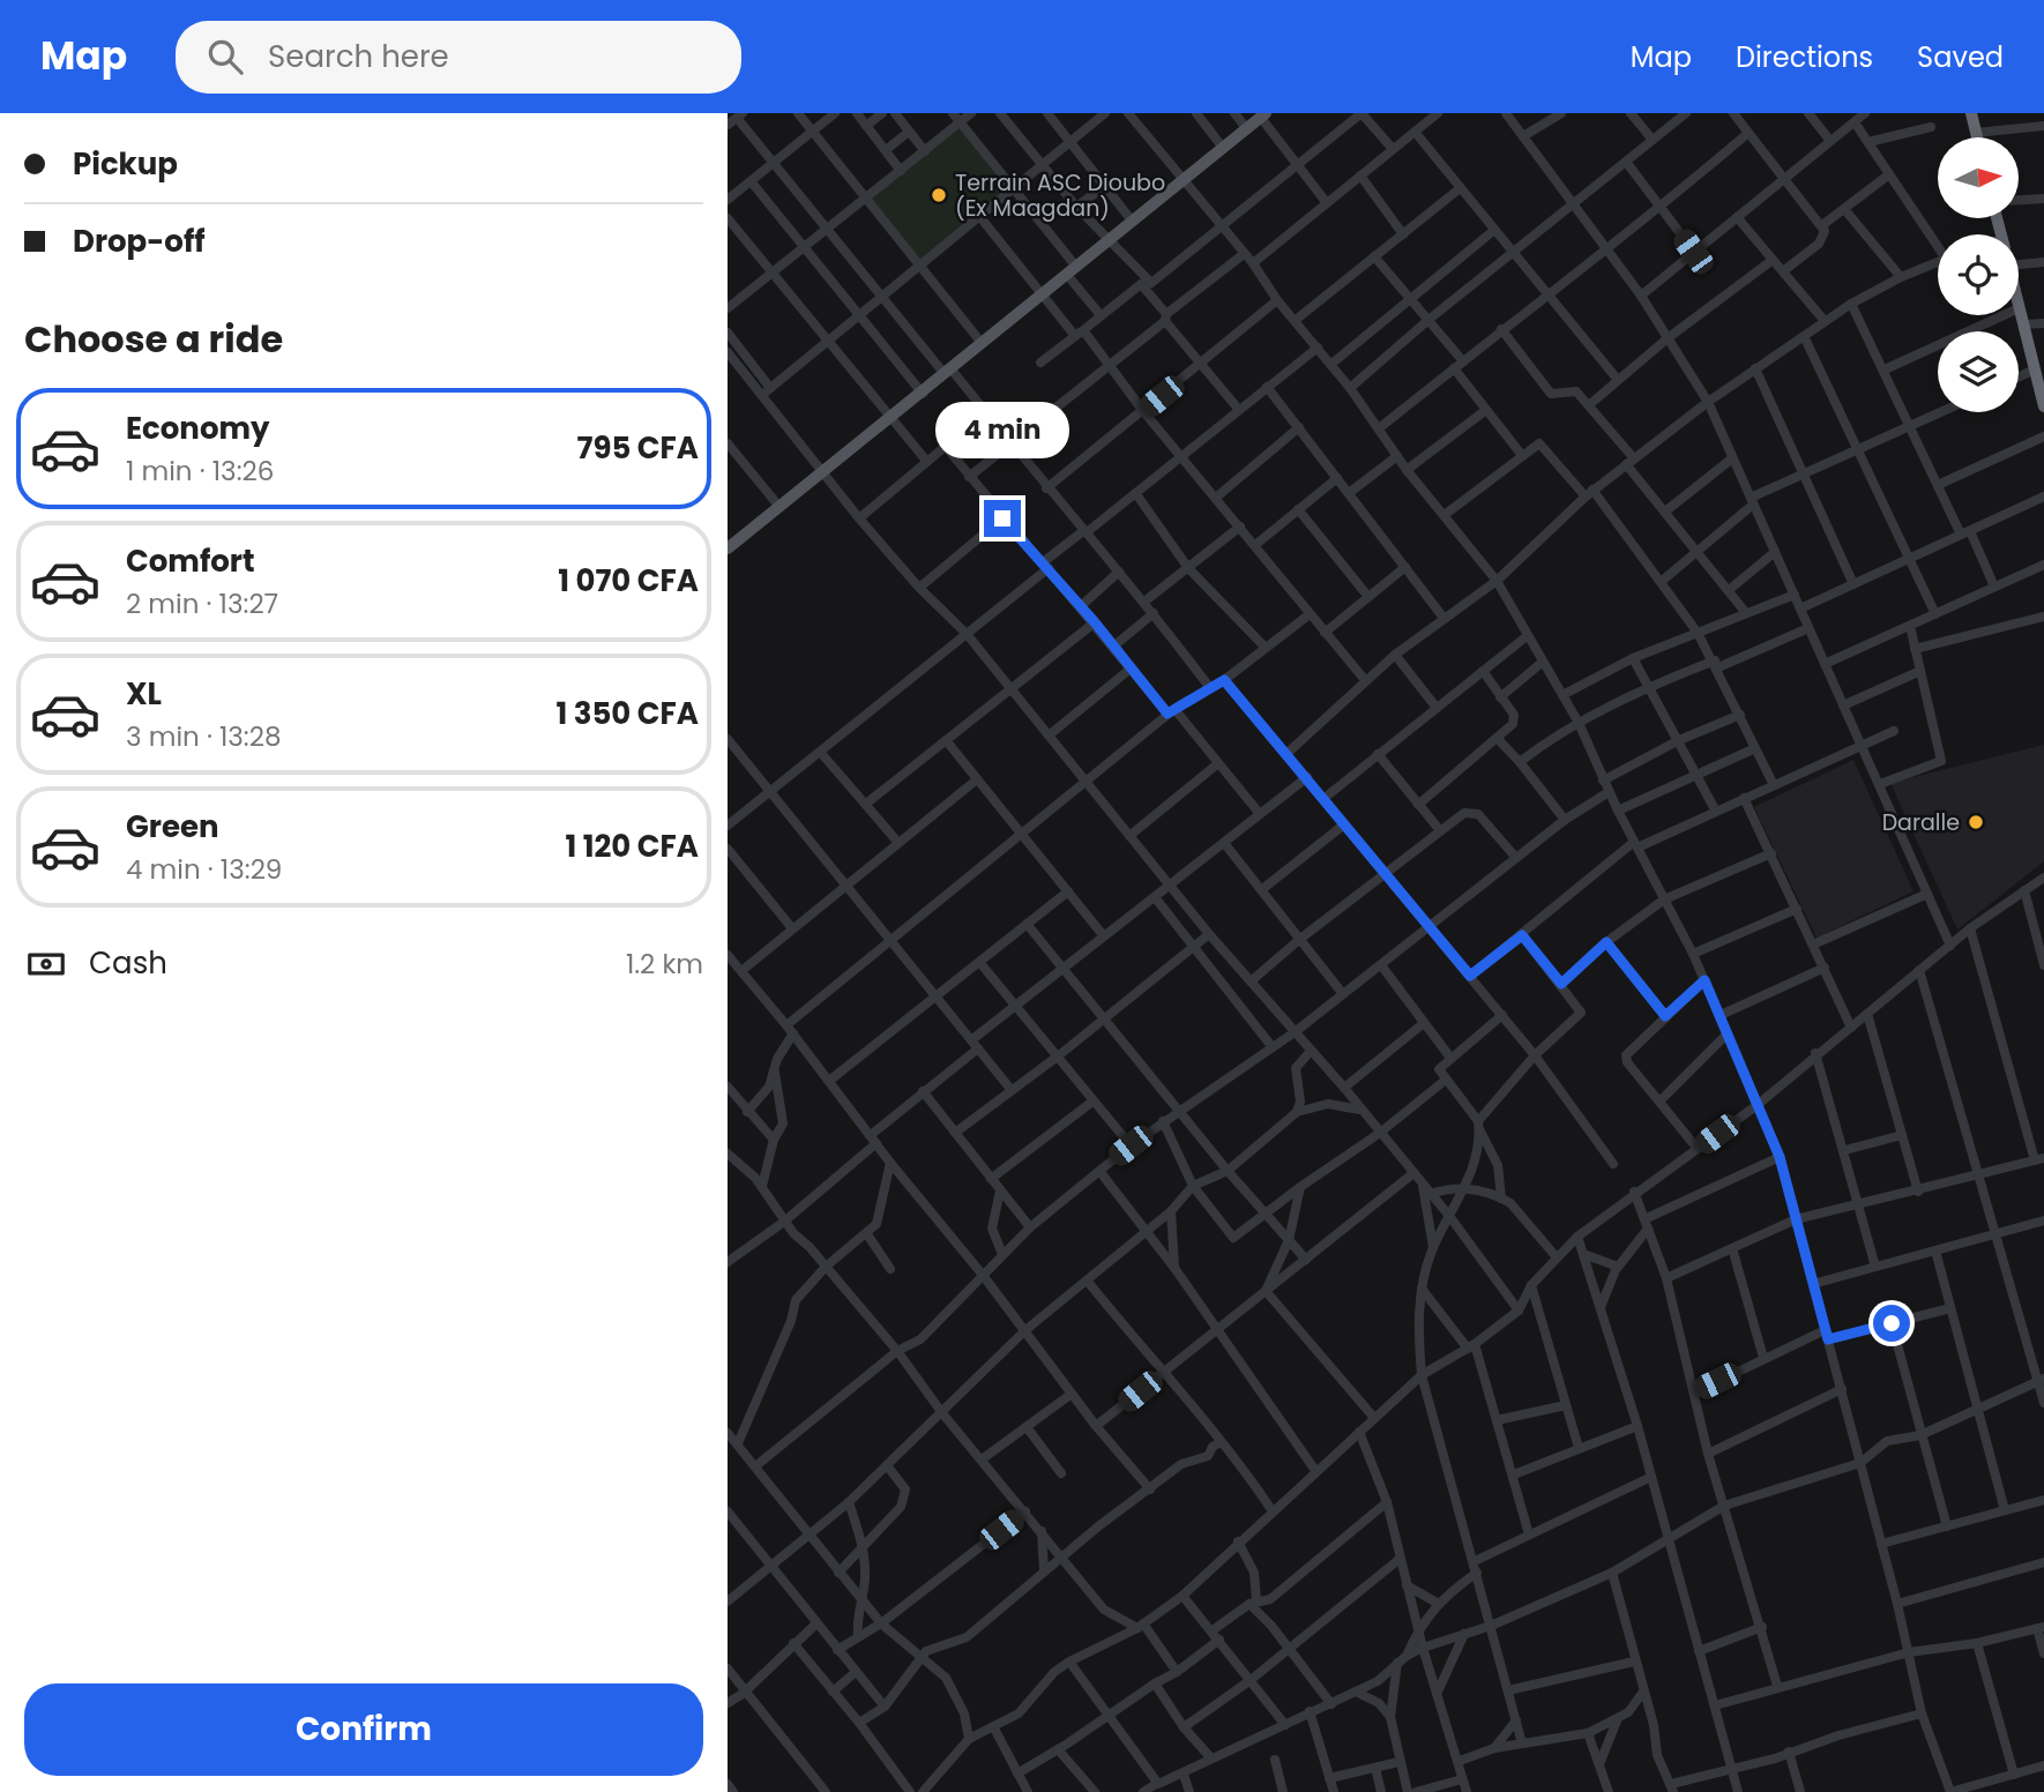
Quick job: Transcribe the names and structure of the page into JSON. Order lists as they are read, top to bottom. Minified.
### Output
{"places":["Terrain ASC Dioubo (Ex Maagdan)","Daralle"],"north":"right","page":{"header":"Map","search":"Search here","nav":["Map","Directions","Saved"],"banner":["Pickup","Drop-off"],"heading":"Choose a ride","list":[{"name":"Economy","note":"1 min · 13:26","value":"795 CFA"},{"name":"Comfort","note":"2 min · 13:27","value":"1 070 CFA"},{"name":"XL","note":"3 min · 13:28","value":"1 350 CFA"},{"name":"Green","note":"4 min · 13:29","value":"1 120 CFA"}],"bubble":"4 min","pay":["Cash","1.2 km"],"buttons":"Confirm"}}
